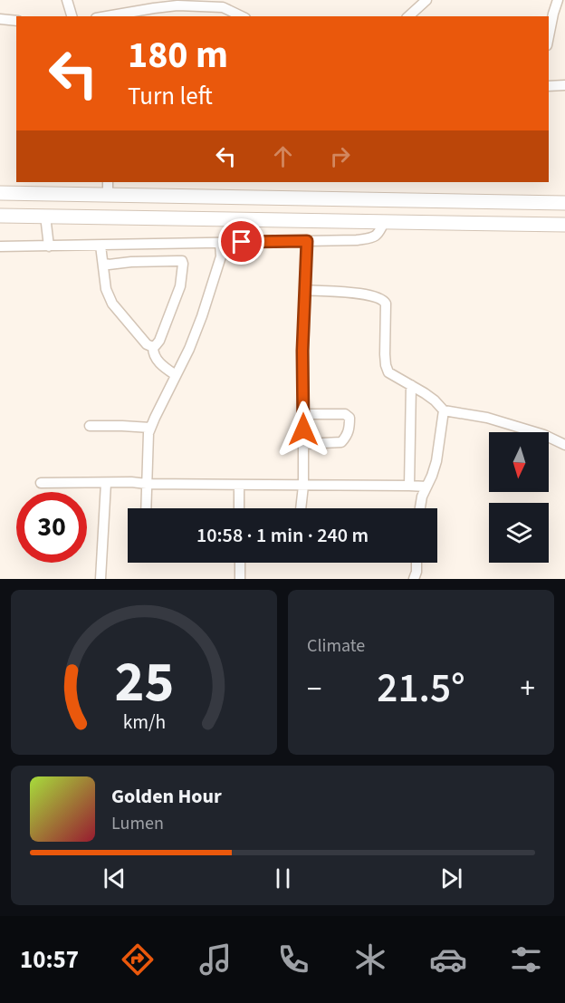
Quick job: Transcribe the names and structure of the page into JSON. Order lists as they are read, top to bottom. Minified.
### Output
{"north":"bottom","page":{"turn":["180 m","Turn left"],"limit":"30","trip":"10:58 · 1 min · 240 m","tile":"Climate","heat":["−","21.5°","+"],"song":["Golden Hour","Lumen"],"tabs":"10:57","gauge":["25","km/h"]}}
